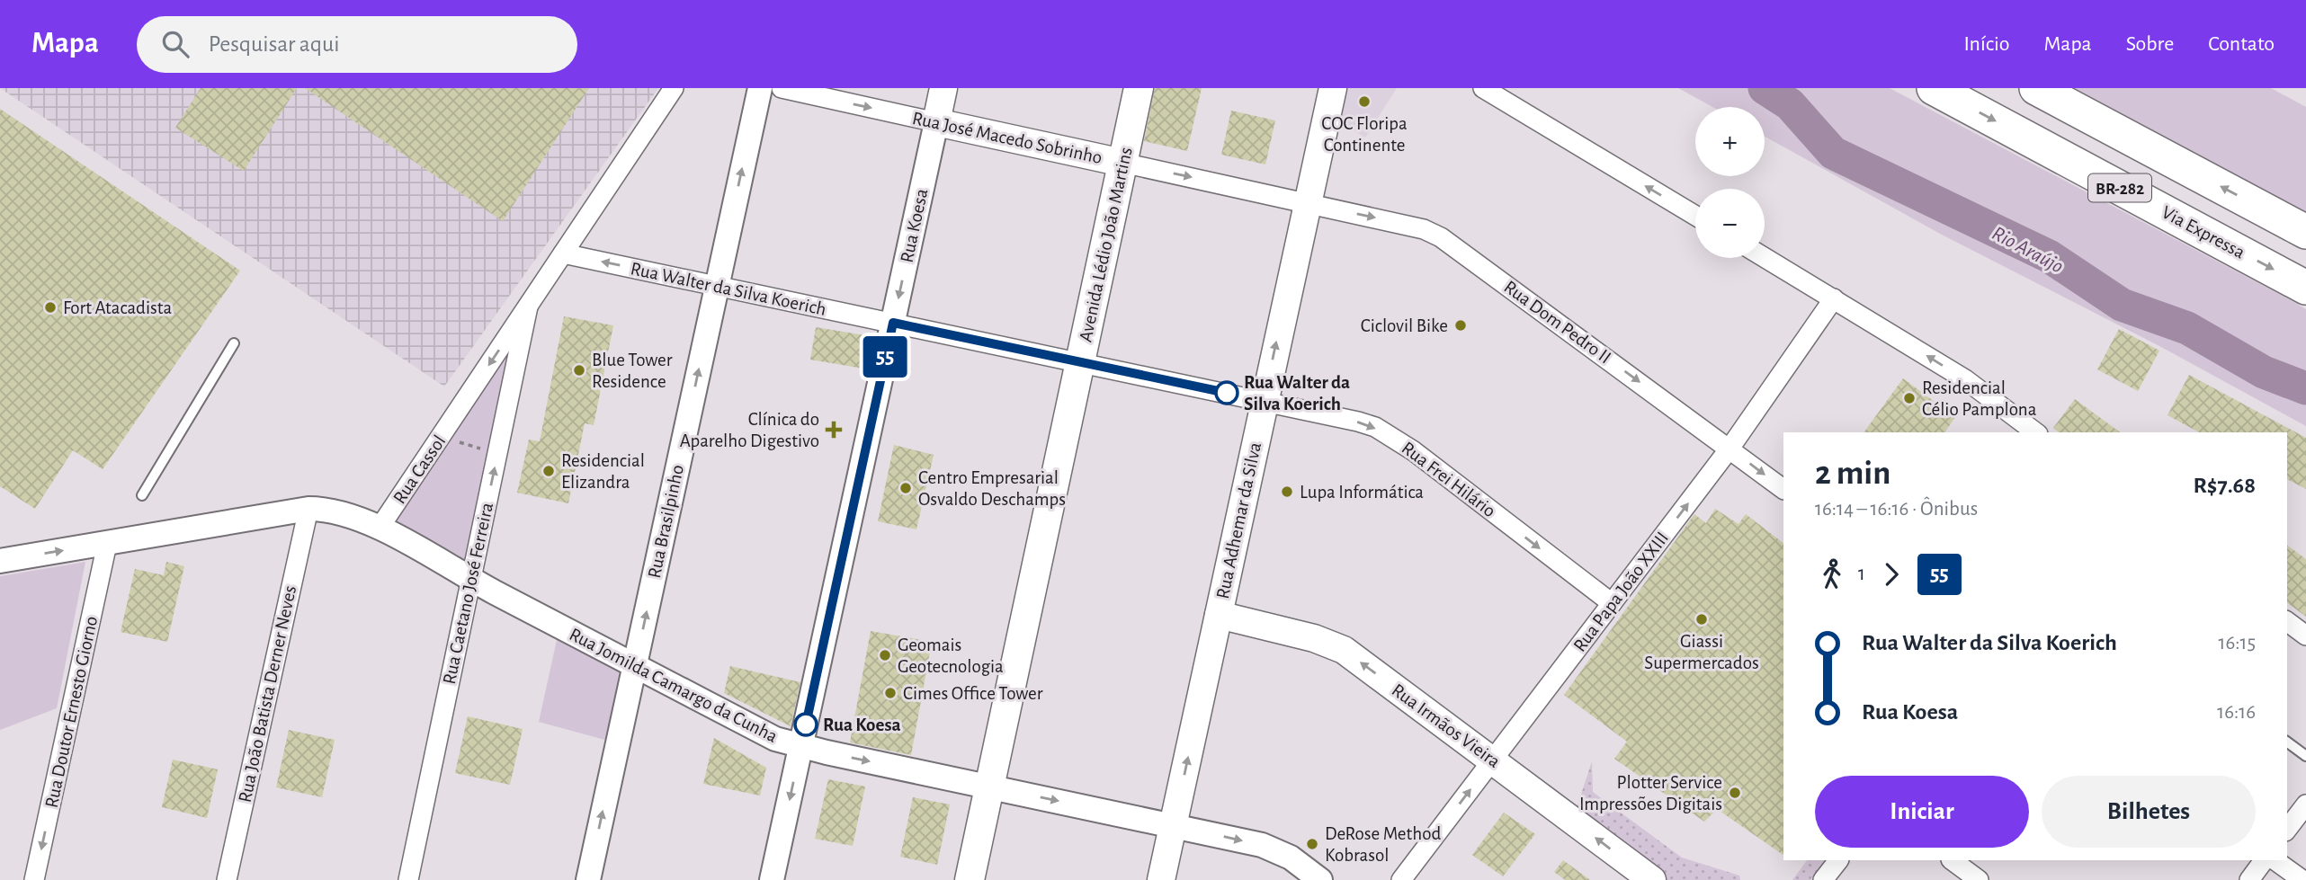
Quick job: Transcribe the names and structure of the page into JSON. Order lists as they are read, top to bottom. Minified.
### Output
{"streets":{"highway":["BR-282","Via Expressa"],"main road":["Rua José Macedo Sobrinho","Rua Koesa","Avenida Lédio João Martins","Rua Adhemar da Silva","Rua Irmãos Vieira"],"street":["Rua Walter da Silva Koerich","Rua Dom Pedro II","Rua Cassol","Rua Frei Hilário","Rua Brasilpinho","Rua Papa João XXIII","Rua Caetano José Ferreira","Rua Jomilda Camargo da Cunha","Rua João Batista Derner Neves","Rua Doutor Ernesto Giorno"]},"crossings":[["Rua José Macedo Sobrinho","Rua Koesa"],["Rua José Macedo Sobrinho","Avenida Lédio João Martins"],["Rua José Macedo Sobrinho","Rua Dom Pedro II"],["Rua José Macedo Sobrinho","Rua Adhemar da Silva"],["Rua Koesa","Rua Walter da Silva Koerich"],["Rua Koesa","Rua Jomilda Camargo da Cunha"],["Avenida Lédio João Martins","Rua Walter da Silva Koerich"],["Avenida Lédio João Martins","Rua Jomilda Camargo da Cunha"],["Rua Walter da Silva Koerich","Rua Cassol"],["Rua Walter da Silva Koerich","Rua Frei Hilário"],["Rua Walter da Silva Koerich","Rua Adhemar da Silva"],["Rua Walter da Silva Koerich","Rua Brasilpinho"],["Rua Dom Pedro II","Rua Adhemar da Silva"],["Rua Dom Pedro II","Rua Papa João XXIII"],["Rua Cassol","Rua Caetano José Ferreira"],["Rua Cassol","Rua Jomilda Camargo da Cunha"],["Rua Frei Hilário","Rua Adhemar da Silva"],["Rua Frei Hilário","Rua Papa João XXIII"],["Rua Adhemar da Silva","Rua Jomilda Camargo da Cunha"],["Rua Adhemar da Silva","Rua Irmãos Vieira"],["Rua Brasilpinho","Rua Jomilda Camargo da Cunha"],["Rua Papa João XXIII","Rua Irmãos Vieira"],["Rua Caetano José Ferreira","Rua Jomilda Camargo da Cunha"]],"one_way":["Rua José Macedo Sobrinho","Rua Koesa","Rua Frei Hilário","Rua Adhemar da Silva","Rua Brasilpinho","Rua Papa João XXIII","Rua Jomilda Camargo da Cunha","Rua Doutor Ernesto Giorno","Rua Irmãos Vieira"],"water":["Rio Araújo"],"places":{"other":["COC Floripa Continente","Fort Atacadista","Ciclovil Bike","Blue Tower Residence","Rua Walter da Silva Koerich","Residencial Célio Pamplona","Residencial Elizandra","Centro Empresarial Osvaldo Deschamps","Lupa Informática","Giassi Supermercados","Geomais Geotecnologia","Cimes Office Tower","Rua Koesa","Plotter Service Impressões Digitais","DeRose Method Kobrasol"],"health":["Clínica do Aparelho Digestivo"]},"lines":["bus line 55"],"page":{"header":"Mapa","search":"Pesquisar aqui","nav":["Início","Mapa","Sobre","Contato"],"on_map":"55","map_buttons":["+","−"],"heading":["2 min","16:14 – 16:16 · Ônibus","R$7.68"],"legs":["1","55"],"list":[{"name":"Rua Walter da Silva Koerich","value":"16:15"},{"name":"Rua Koesa","value":"16:16"}],"buttons":["Iniciar","Bilhetes"]}}
